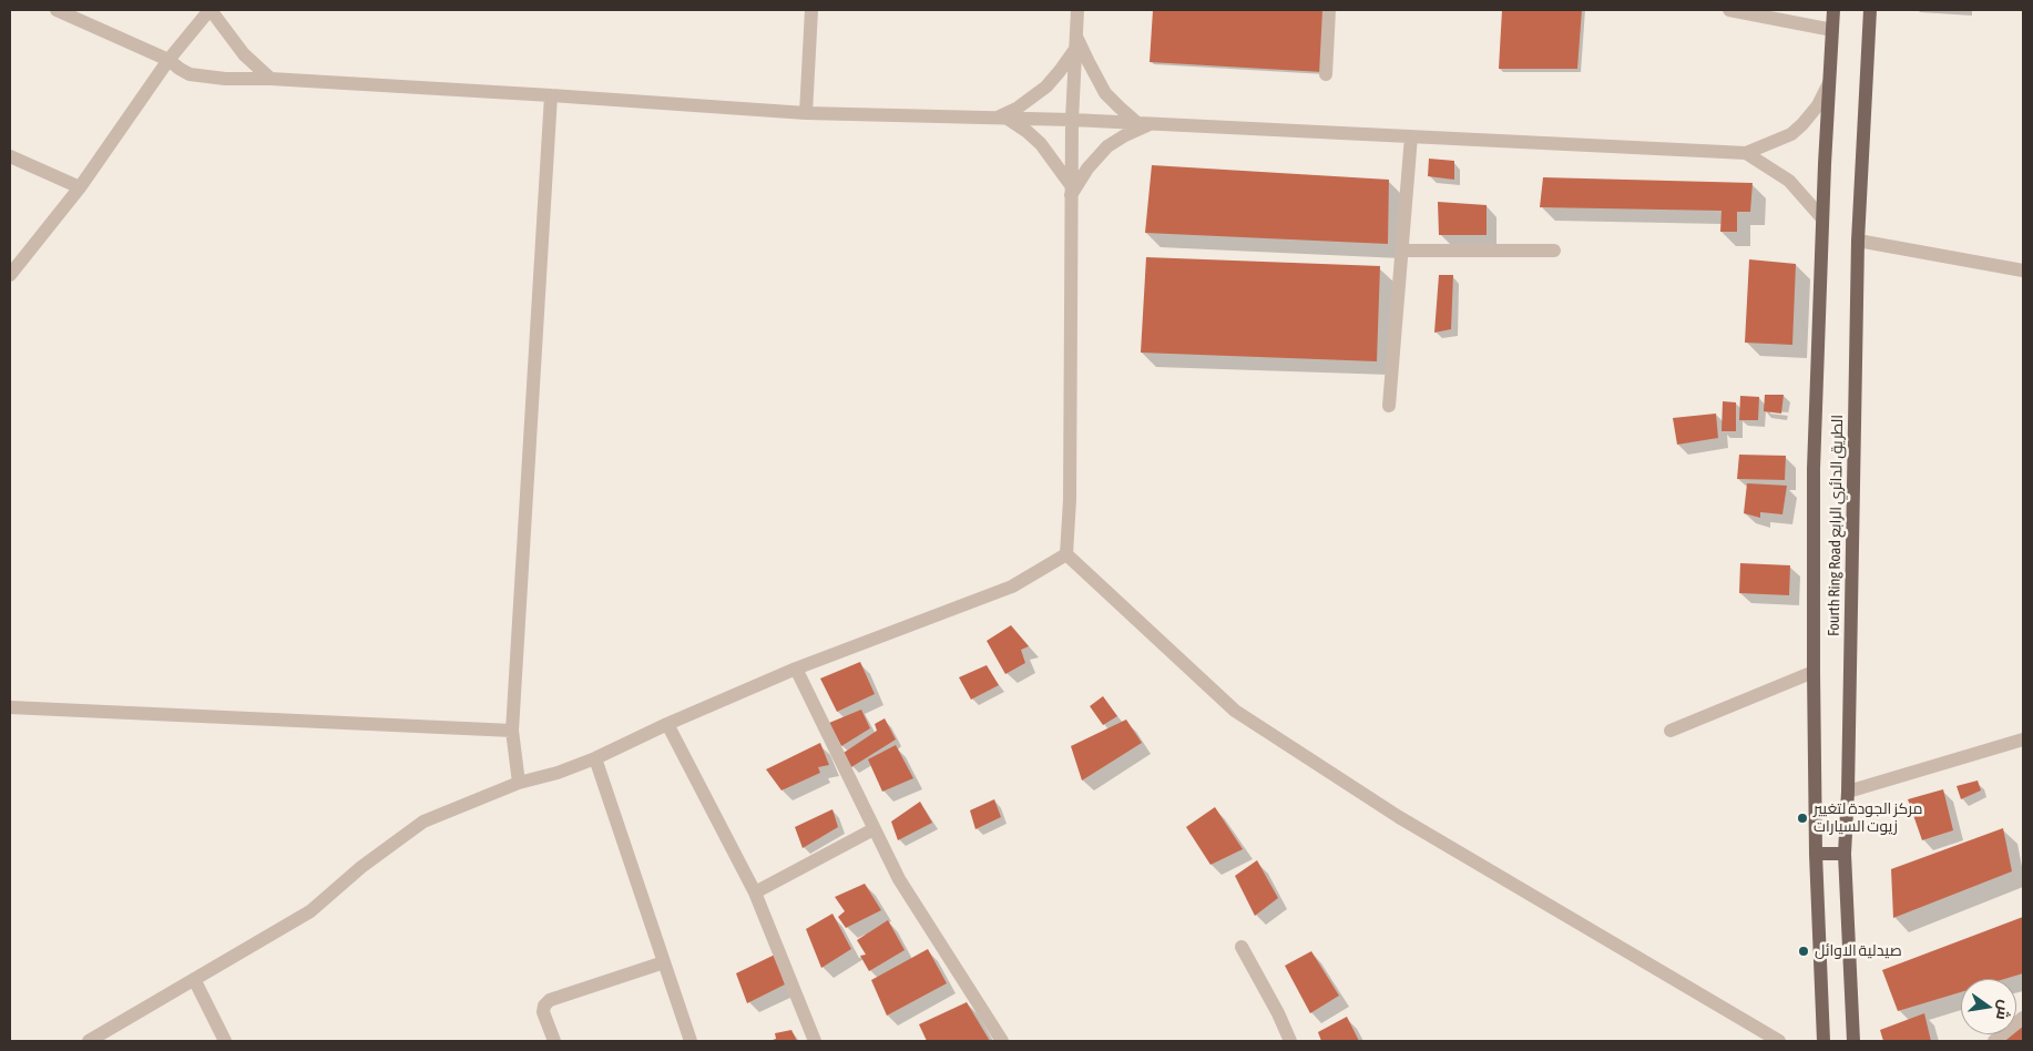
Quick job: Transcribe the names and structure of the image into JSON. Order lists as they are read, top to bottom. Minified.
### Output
{"streets":{"main road":["Fourth Ring Road الطريق الدائري الرابع"]},"places":["مركز الجودة لتغيير زيوت السيارات","صيدلية الاوائل"],"north":"right"}
